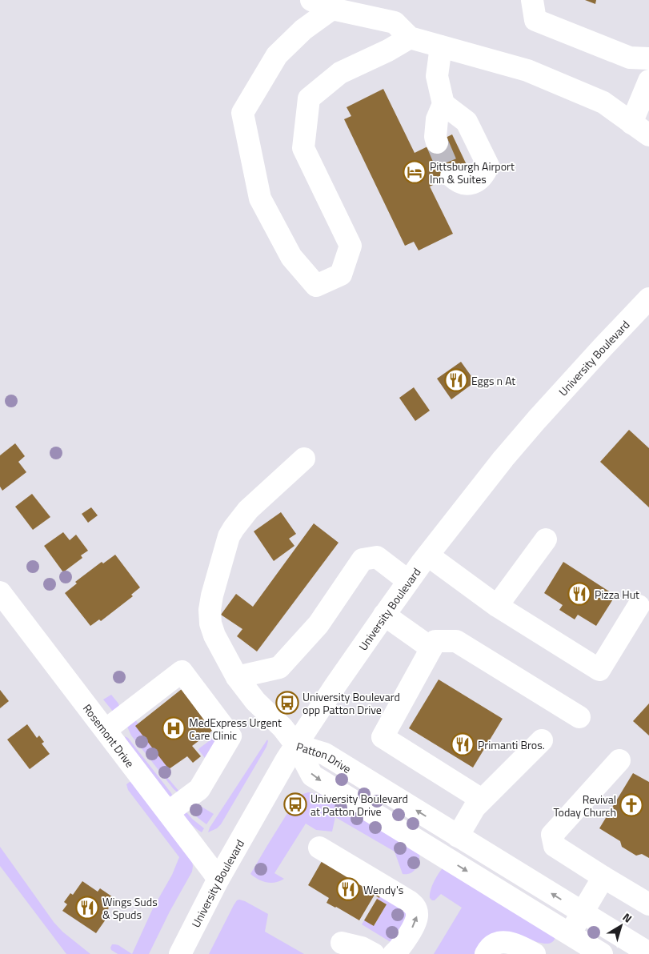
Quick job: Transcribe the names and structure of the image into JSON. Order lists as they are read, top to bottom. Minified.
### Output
{"streets":{"street":["University Boulevard","Rosemont Drive","Patton Drive"]},"crossings":[["University Boulevard","Rosemont Drive"],["University Boulevard","Patton Drive"]],"places":{"hotel":["Pittsburgh Airport Inn & Suites"],"restaurant":["Eggs n At","Pizza Hut","Primanti Bros.","Wendy's","Wings Suds & Spuds"],"bus stop":["University Boulevard opp Patton Drive","University Boulevard at Patton Drive"],"hospital":["MedExpress Urgent Care Clinic"],"church":["Revival Today Church"]},"north":"top right"}
